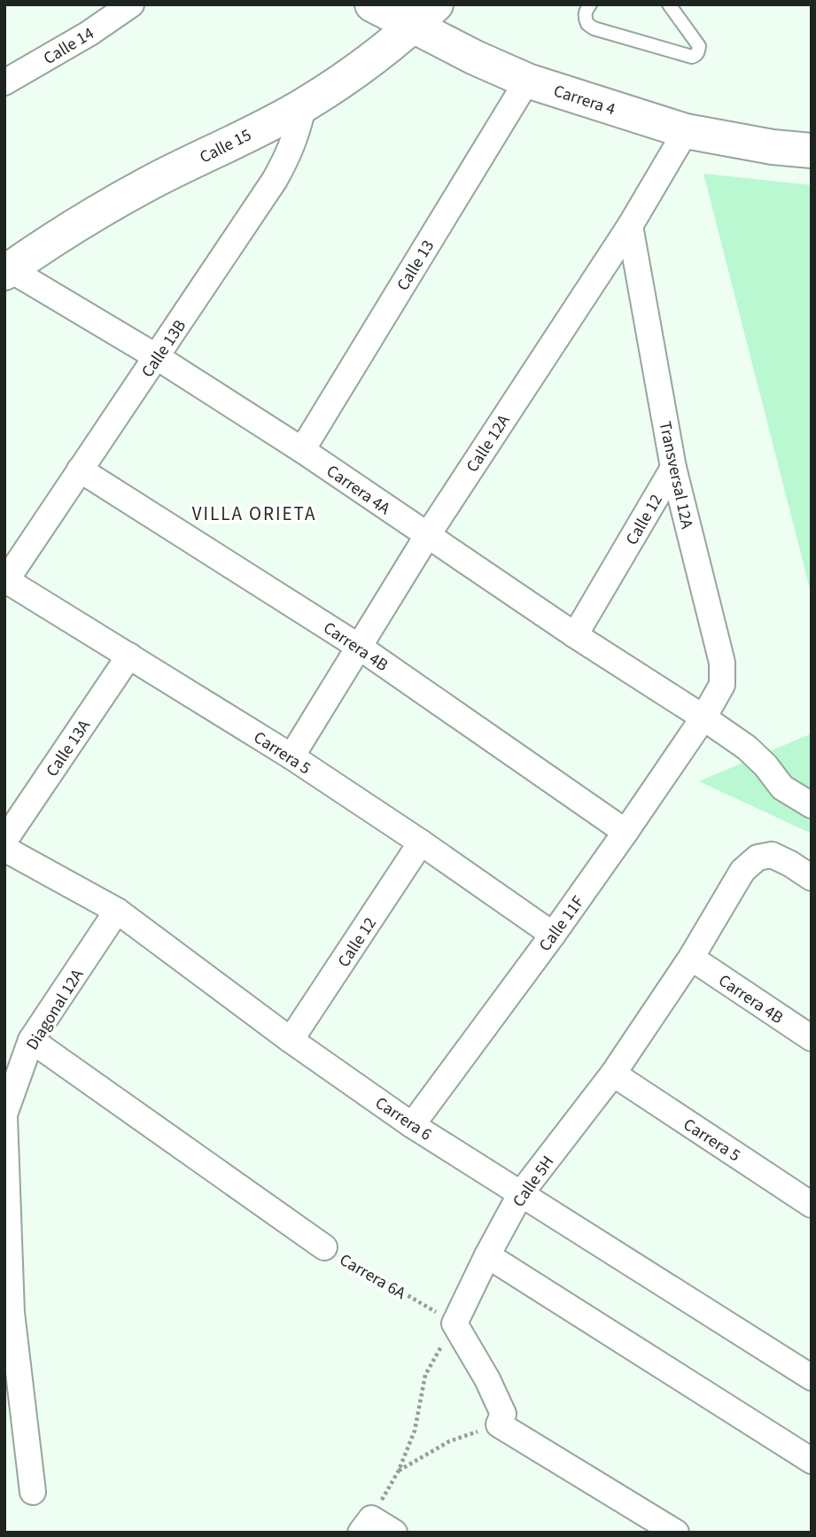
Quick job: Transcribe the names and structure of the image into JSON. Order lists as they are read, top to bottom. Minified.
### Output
{"streets":{"main road":["Carrera 4","Calle 15"],"street":["Calle 14","Calle 13","Calle 13B","Calle 12A","Transversal 12A","Carrera 4A","Calle 12","Carrera 4B","Calle 13A","Carrera 5","Calle 11F","Diagonal 12A","Carrera 6","Calle 5H","Carrera 6A"]},"crossings":[["Carrera 4","Calle 15"],["Carrera 4","Calle 13"],["Carrera 4","Calle 12A"],["Calle 15","Calle 13B"],["Calle 15","Carrera 4A"],["Calle 13","Carrera 4A"],["Calle 13B","Carrera 4A"],["Calle 13B","Carrera 4B"],["Calle 13B","Carrera 5"],["Calle 12A","Transversal 12A"],["Calle 12A","Carrera 4A"],["Calle 12A","Carrera 4B"],["Calle 12A","Carrera 5"],["Transversal 12A","Carrera 4A"],["Transversal 12A","Calle 12"],["Transversal 12A","Calle 11F"],["Carrera 4A","Calle 12"],["Carrera 4A","Calle 11F"],["Calle 12","Carrera 5"],["Calle 12","Carrera 6"],["Carrera 4B","Calle 11F"],["Carrera 4B","Calle 5H"],["Calle 13A","Carrera 5"],["Carrera 5","Calle 11F"],["Carrera 5","Calle 5H"],["Calle 11F","Carrera 6"],["Diagonal 12A","Carrera 6"],["Diagonal 12A","Carrera 6A"],["Carrera 6","Calle 5H"],["Calle 5H","Carrera 6A"]],"districts":["VILLA ORIETA"]}
